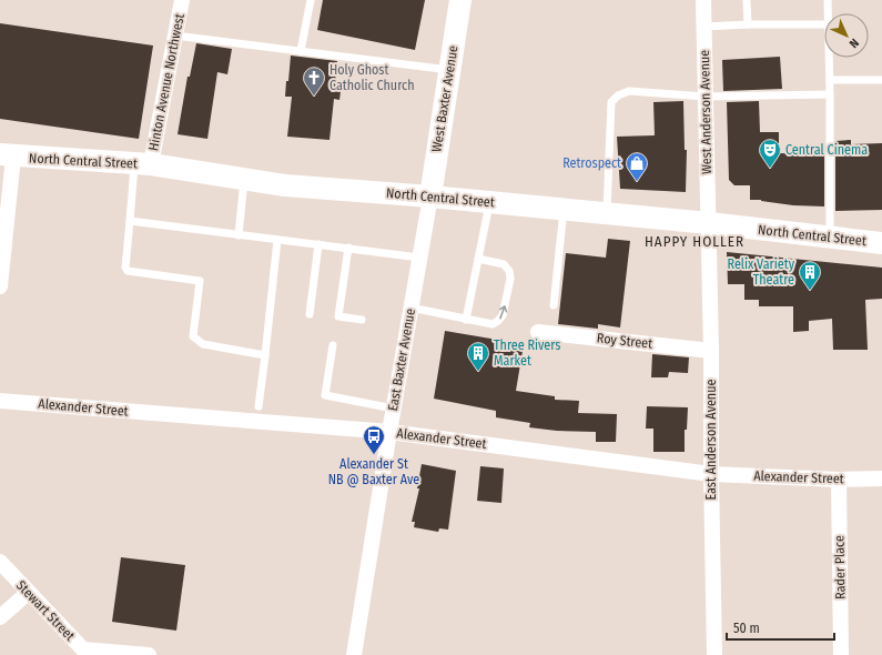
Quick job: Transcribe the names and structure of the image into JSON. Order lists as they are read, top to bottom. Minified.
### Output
{"streets":{"main road":["West Baxter Avenue","North Central Street"],"street":["Hinton Avenue Northwest","West Anderson Avenue","Roy Street","East Baxter Avenue","Alexander Street","East Anderson Avenue","Rader Place","Stewart Street"]},"crossings":[["Hinton Avenue Northwest","North Central Street"],["West Baxter Avenue","North Central Street"],["West Baxter Avenue","East Baxter Avenue"],["West Anderson Avenue","North Central Street"],["West Anderson Avenue","East Anderson Avenue"],["North Central Street","East Baxter Avenue"],["North Central Street","East Anderson Avenue"],["Roy Street","East Anderson Avenue"],["East Baxter Avenue","Alexander Street"],["Alexander Street","East Anderson Avenue"],["Alexander Street","Rader Place"]],"districts":["HAPPY HOLLER"],"places":{"church":["Holy Ghost Catholic Church"],"theatre":["Central Cinema"],"shop":["Retrospect"],"building":["Relix Variety Theatre","Three Rivers Market"],"bus stop":["Alexander St NB @ Baxter Ave"]},"scale_bar":"50 m","north":"bottom right"}
